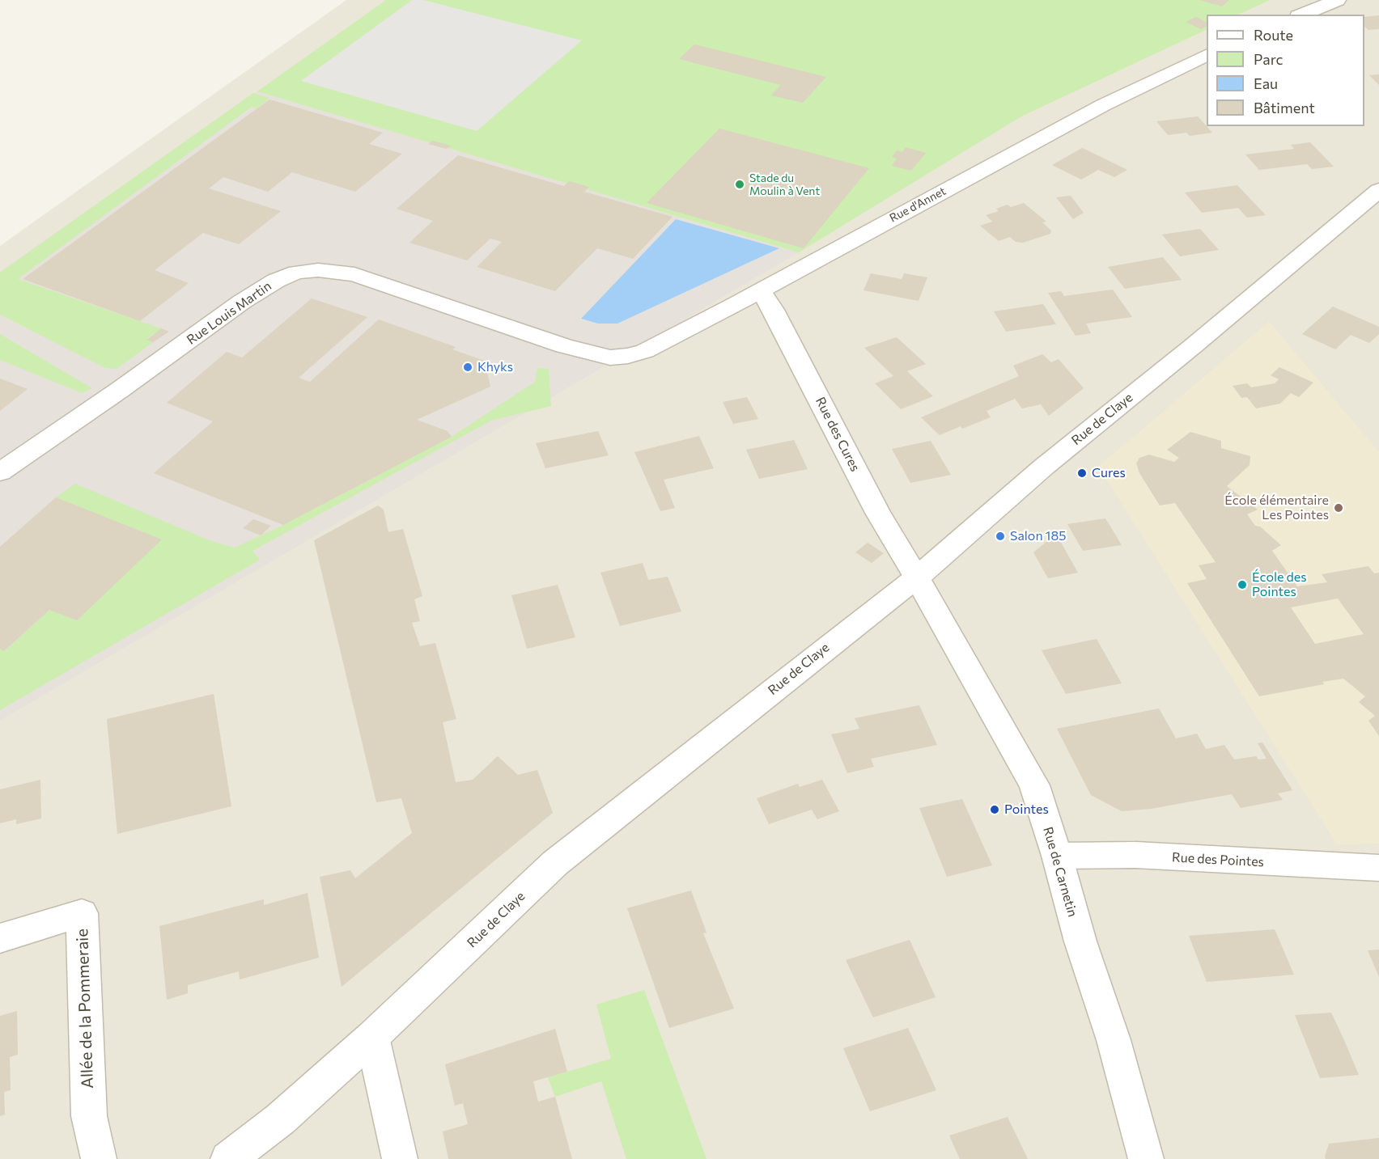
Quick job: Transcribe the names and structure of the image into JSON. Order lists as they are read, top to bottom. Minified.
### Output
{"streets":{"street":["Rue d'Annet","Rue Louis Martin","Rue de Claye","Rue des Cures","Rue des Pointes","Rue de Carnetin","Allée de la Pommeraie"]},"crossings":[["Rue d'Annet","Rue Louis Martin"],["Rue d'Annet","Rue des Cures"],["Rue de Claye","Rue des Cures"],["Rue de Claye","Rue de Carnetin"],["Rue des Cures","Rue de Carnetin"],["Rue des Pointes","Rue de Carnetin"]],"places":["Stade du Moulin à Vent","Khyks","Cures","École élémentaire Les Pointes","Salon 185","École des Pointes","Pointes"],"legend":["Route","Parc","Eau","Bâtiment"]}
